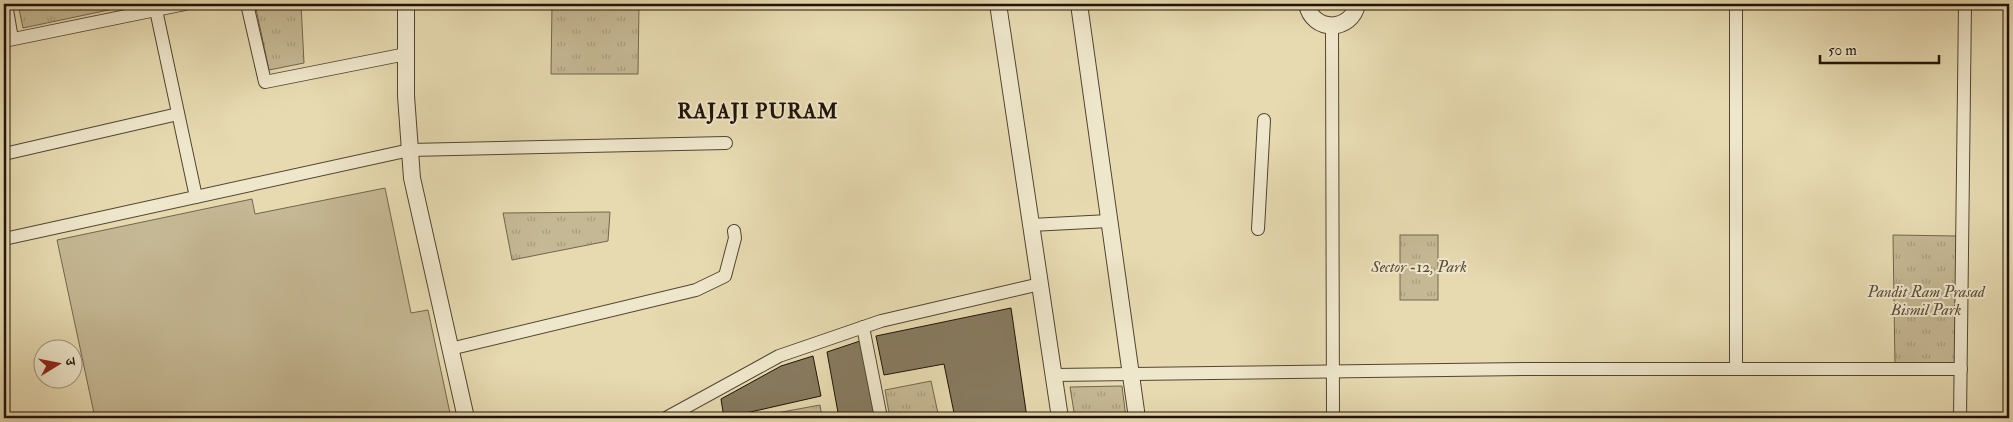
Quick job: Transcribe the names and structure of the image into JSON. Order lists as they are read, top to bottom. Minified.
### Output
{"districts":["RAJAJI PURAM"],"parks":["Sector -12, Park","Pandit Ram Prasad Bismil Park"],"scale_bar":"50 m","north":"right"}
